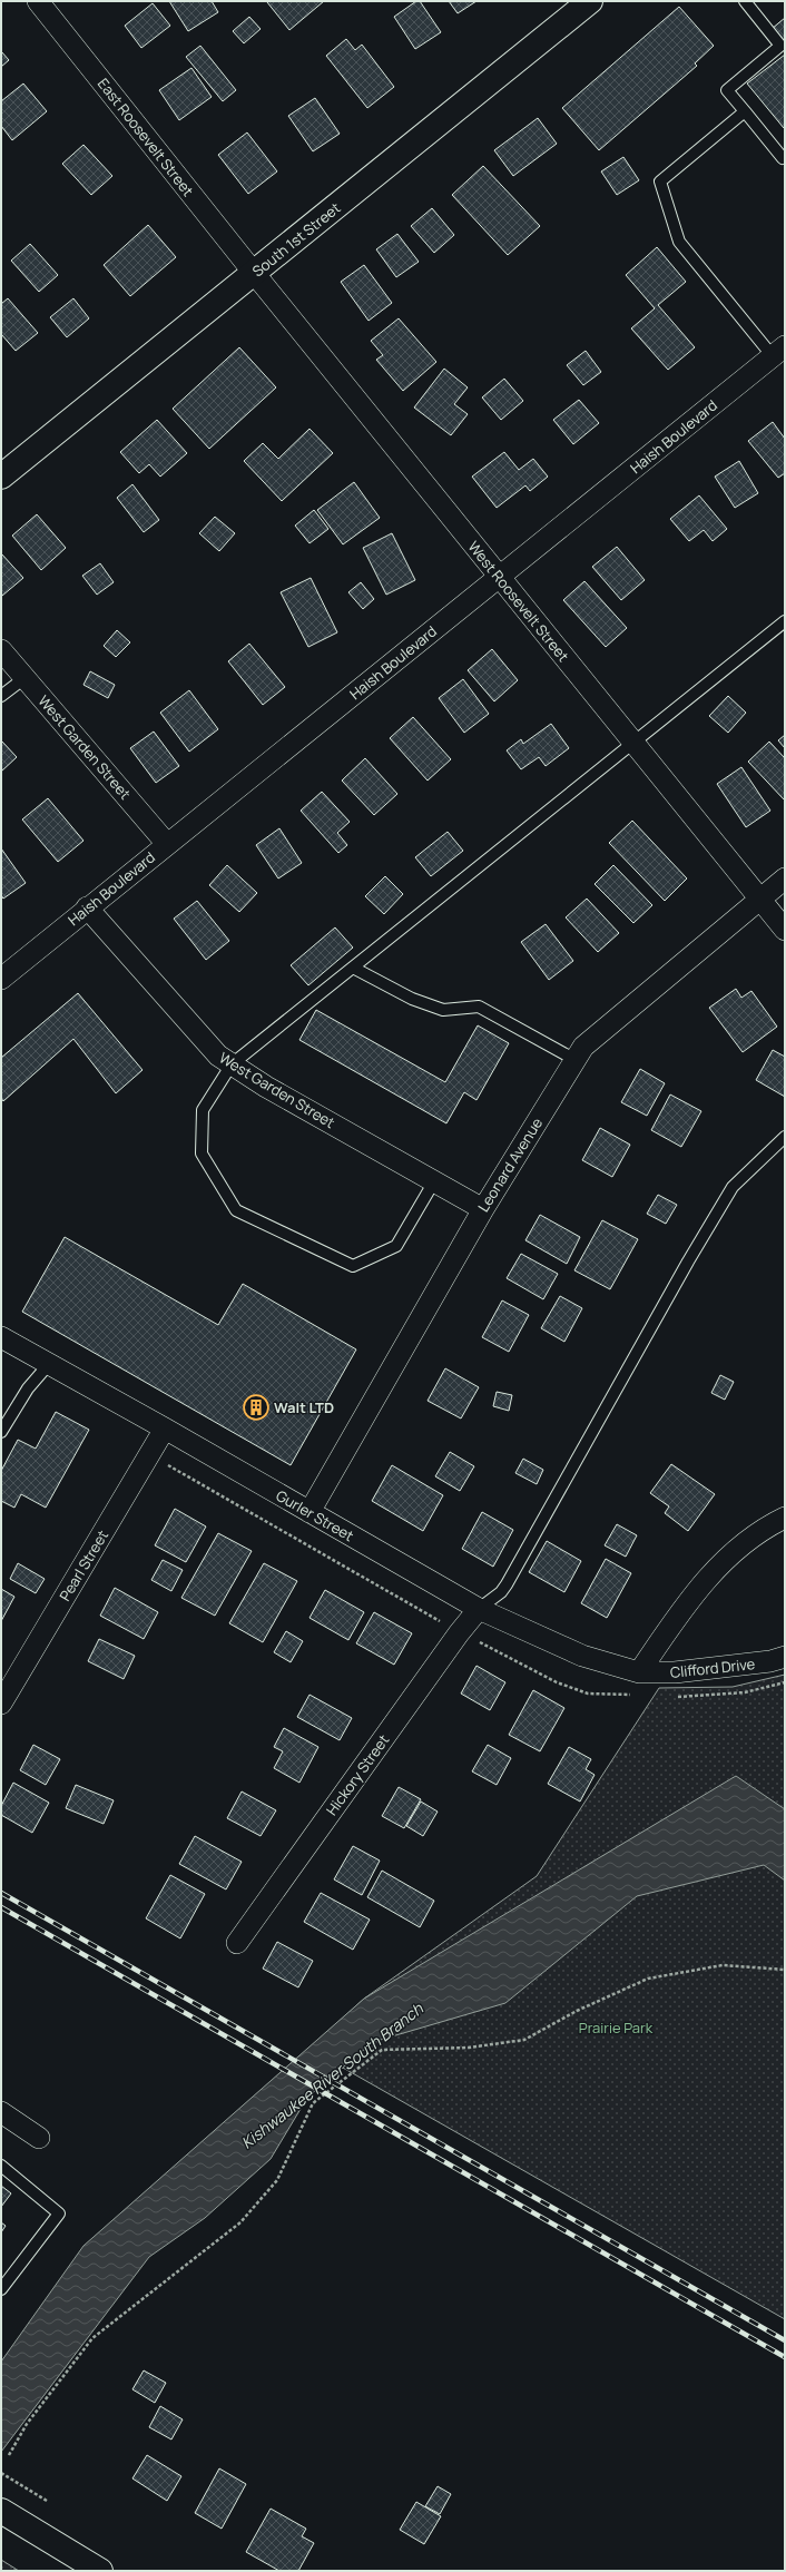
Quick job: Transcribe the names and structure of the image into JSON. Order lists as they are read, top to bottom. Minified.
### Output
{"streets":{"street":["East Roosevelt Street","South 1st Street","Haish Boulevard","West Roosevelt Street","West Garden Street","Leonard Avenue","Gurler Street","Pearl Street","Clifford Drive","Hickory Street"]},"crossings":[["East Roosevelt Street","South 1st Street"],["East Roosevelt Street","West Roosevelt Street"],["South 1st Street","West Roosevelt Street"],["Haish Boulevard","West Roosevelt Street"],["Haish Boulevard","West Garden Street"],["West Roosevelt Street","Leonard Avenue"],["West Garden Street","Leonard Avenue"],["Leonard Avenue","Gurler Street"],["Gurler Street","Pearl Street"],["Gurler Street","Clifford Drive"],["Gurler Street","Hickory Street"]],"water":["Kishwaukee River South Branch"],"parks":["Prairie Park"],"places":{"building":["Walt LTD"]}}
